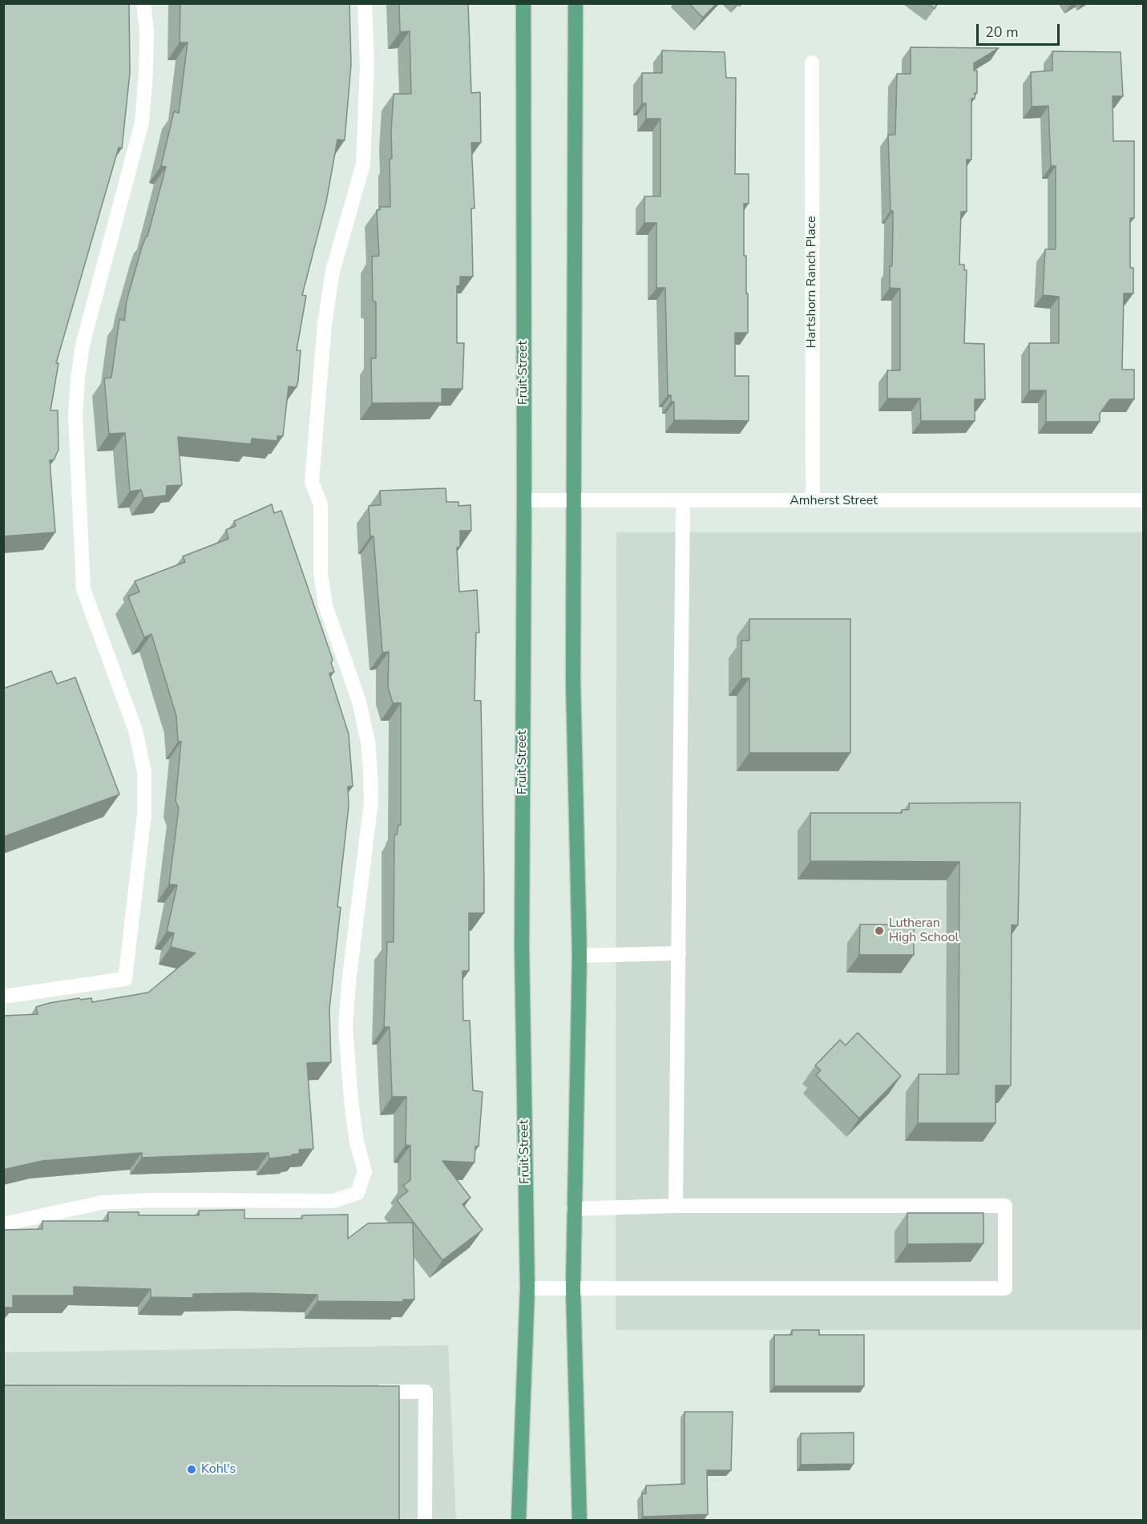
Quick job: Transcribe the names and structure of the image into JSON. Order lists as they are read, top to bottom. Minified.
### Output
{"streets":{"main road":["Fruit Street"],"street":["Hartshorn Ranch Place","Amherst Street"]},"crossings":[["Hartshorn Ranch Place","Amherst Street"],["Fruit Street","Amherst Street"]],"places":["Lutheran High School","Kohl's"],"scale_bar":"20 m"}
